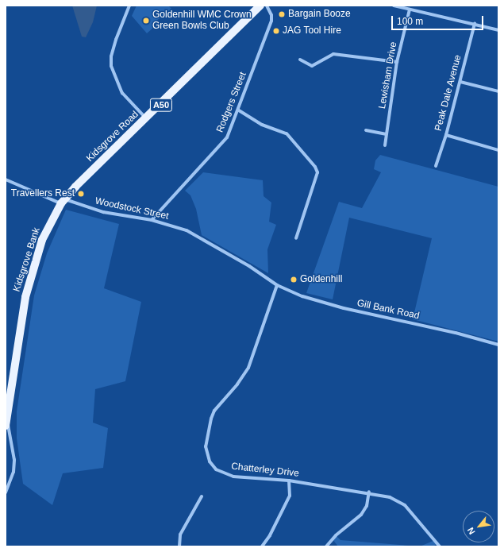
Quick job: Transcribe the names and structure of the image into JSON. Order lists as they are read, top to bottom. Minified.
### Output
{"streets":{"main road":["A50","Kidsgrove Road","Kidsgrove Bank"],"street":["Lewisham Drive","Peak Dale Avenue","Rodgers Street","Woodstock Street","Gill Bank Road","Chatterley Drive"]},"crossings":[["Rodgers Street","Woodstock Street"],["Kidsgrove Road","Woodstock Street"],["Kidsgrove Road","Kidsgrove Bank"],["Woodstock Street","Kidsgrove Bank"],["Woodstock Street","Gill Bank Road"],["Woodstock Street","Chatterley Drive"],["Gill Bank Road","Chatterley Drive"]],"places":["Bargain Booze","Goldenhill WMC Crown Green Bowls Club","JAG Tool Hire","Travellers Rest","Goldenhill"],"scale_bar":"100 m","north":"bottom left"}
